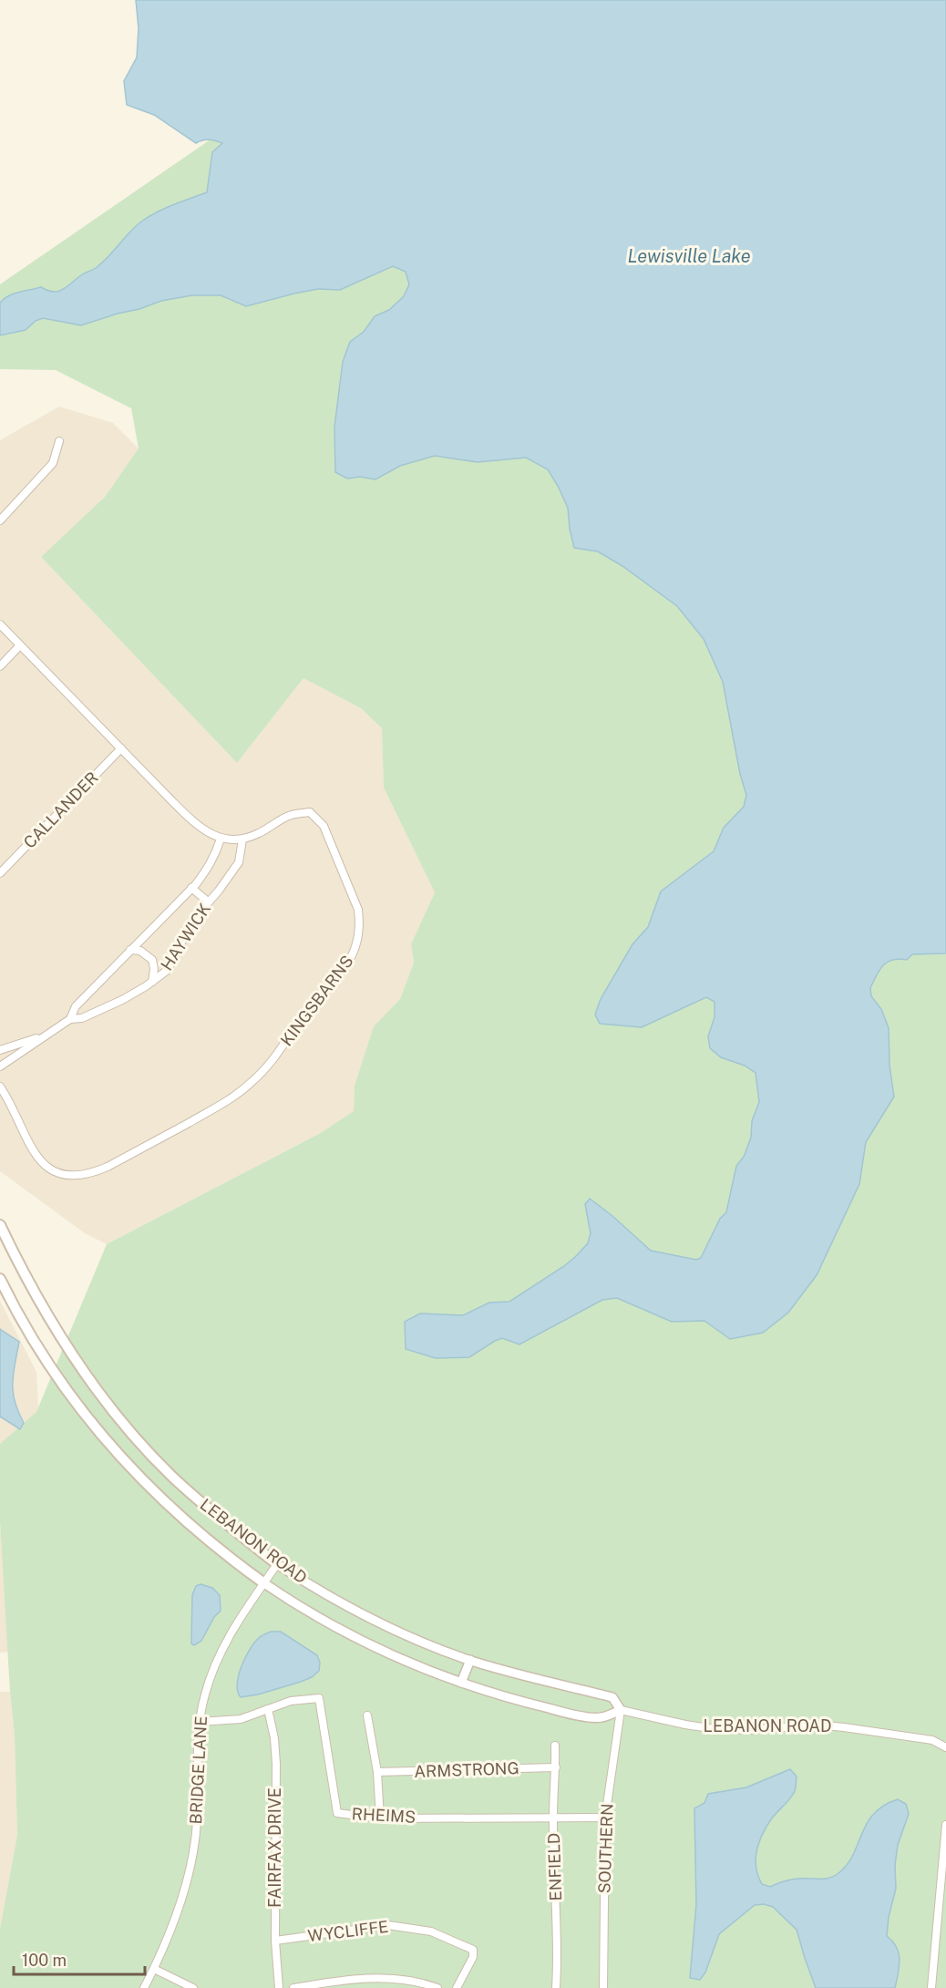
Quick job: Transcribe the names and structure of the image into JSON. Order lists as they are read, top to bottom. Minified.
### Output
{"streets":{"main road":["LEBANON ROAD"],"street":["CALLANDER","HAYWICK","KINGSBARNS","BRIDGE LANE","ARMSTRONG","RHEIMS","FAIRFAX DRIVE","SOUTHERN","ENFIELD","WYCLIFFE"]},"crossings":[["CALLANDER","KINGSBARNS"],["HAYWICK","KINGSBARNS"],["LEBANON ROAD","BRIDGE LANE"],["LEBANON ROAD","SOUTHERN"],["BRIDGE LANE","RHEIMS"],["ARMSTRONG","ENFIELD"],["RHEIMS","FAIRFAX DRIVE"],["RHEIMS","SOUTHERN"],["RHEIMS","ENFIELD"],["FAIRFAX DRIVE","WYCLIFFE"]],"water":["Lewisville Lake"],"scale_bar":"100 m"}
